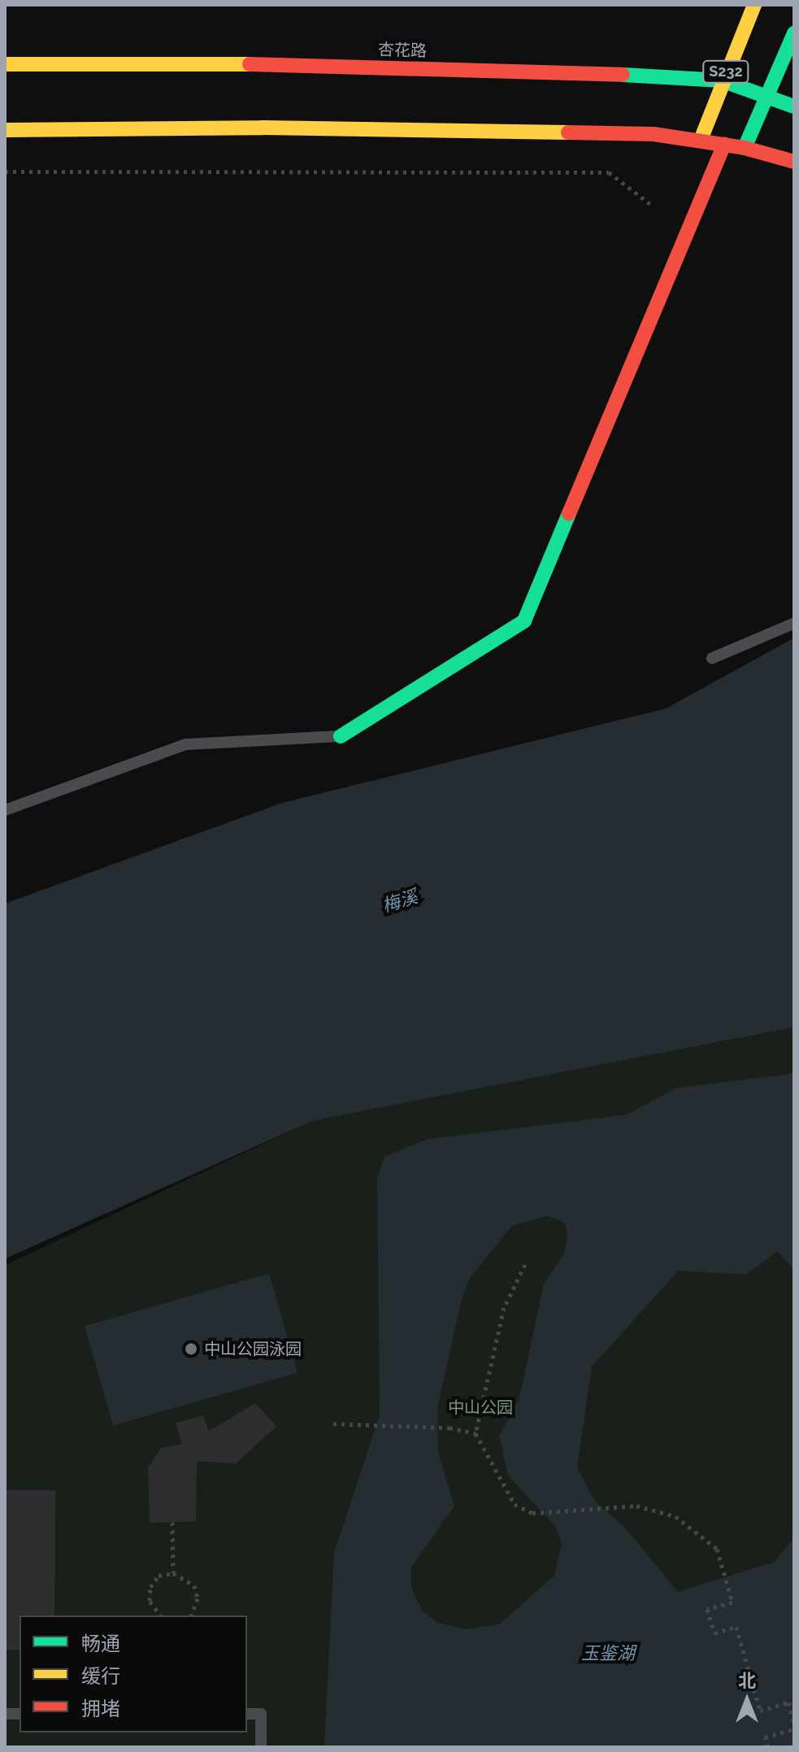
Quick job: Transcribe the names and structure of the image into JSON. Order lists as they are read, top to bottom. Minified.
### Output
{"streets":{"main road":["杏花路","S232"]},"crossings":[["杏花路","S232"]],"water":["梅溪","玉鉴湖"],"parks":["中山公园"],"places":["中山公园泳园"],"legend":["畅通","缓行","拥堵"],"north":"top"}
